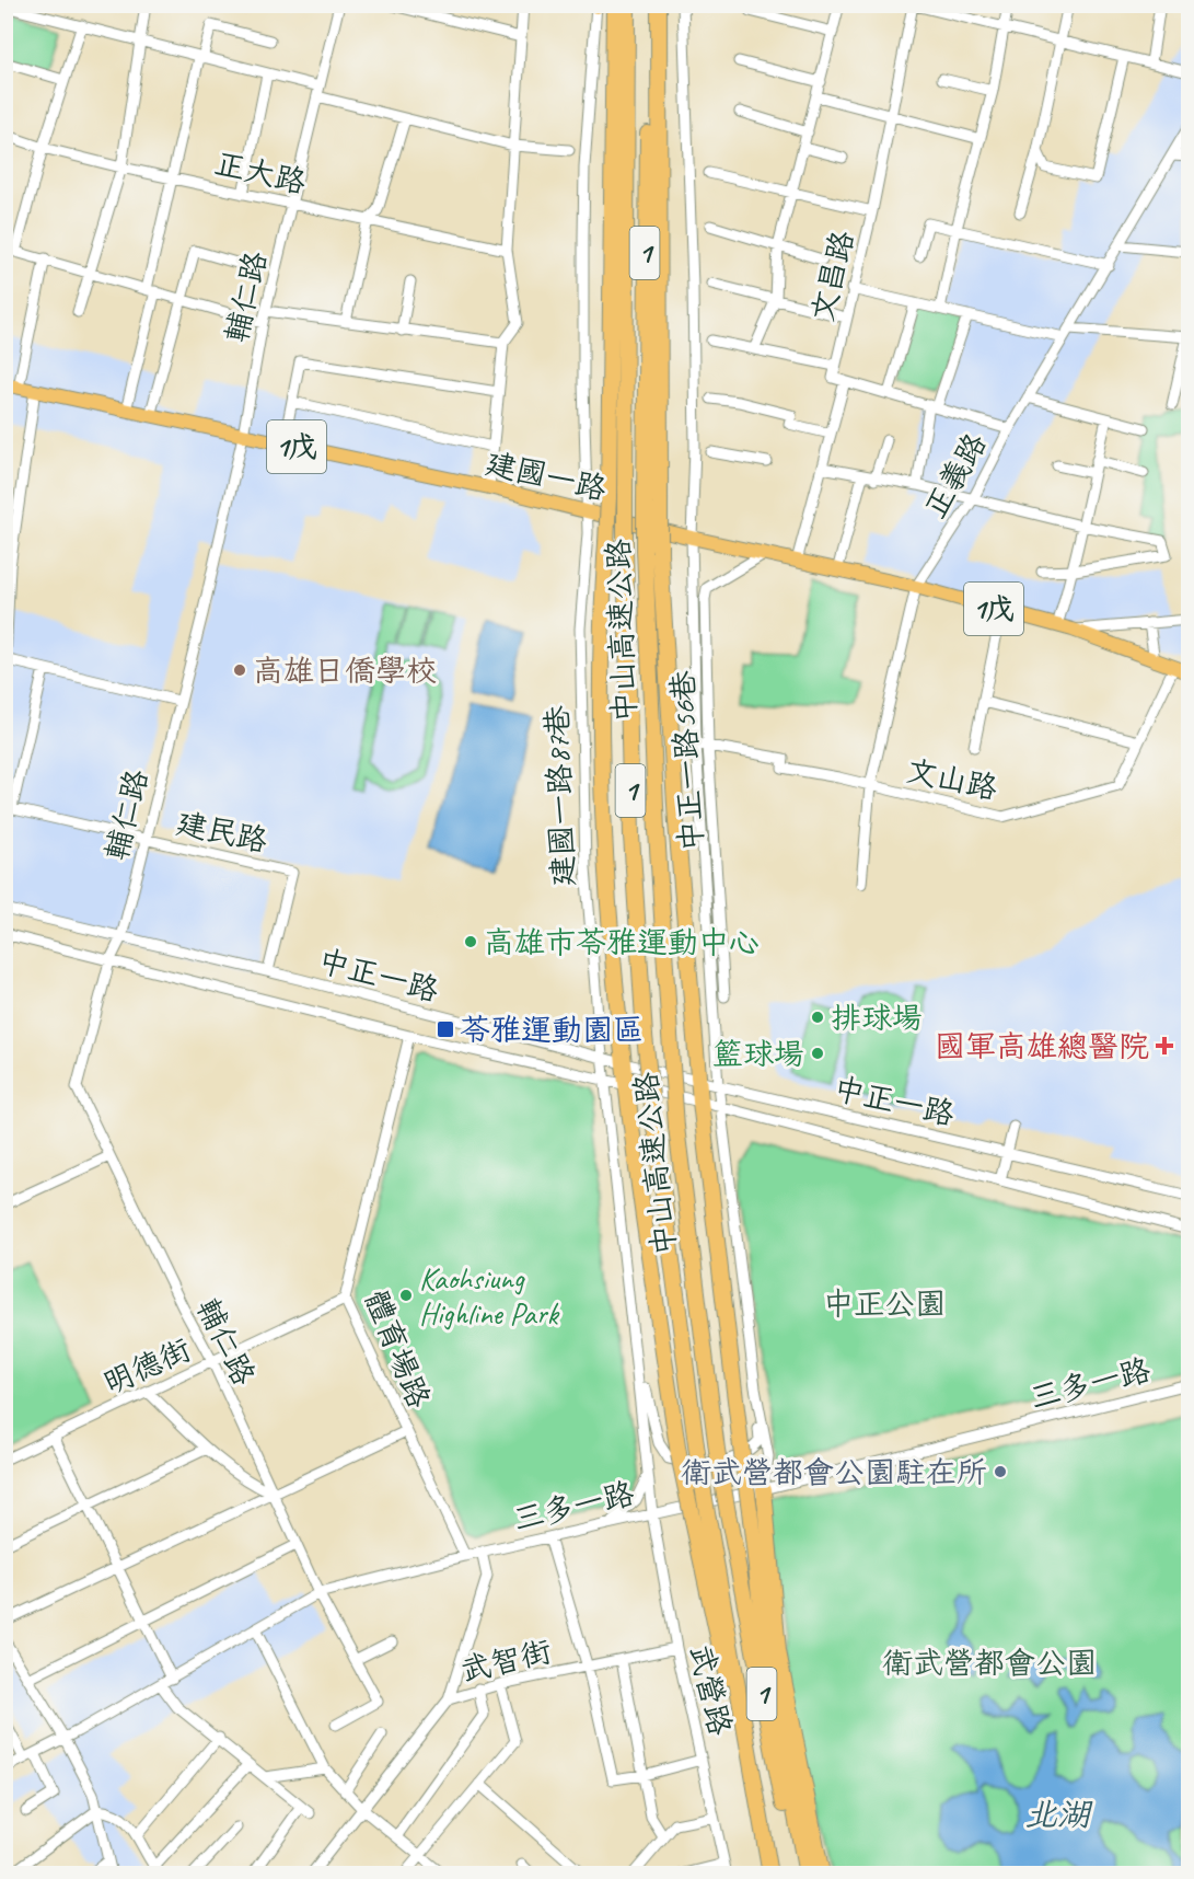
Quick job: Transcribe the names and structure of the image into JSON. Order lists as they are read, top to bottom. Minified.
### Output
{"streets":{"highway":["1","中山高速公路"],"main road":["1戊","建國一路"],"street":["正大路","文昌路","輔仁路","正義路","中正一路56巷","文山路","建國一路87巷","建民路","中正一路","體育場路","明德街","三多一路","武智街","武營路"]},"crossings":[["正大路","輔仁路"],["輔仁路","建國一路"],["輔仁路","建民路"],["輔仁路","中正一路"],["輔仁路","明德街"],["輔仁路","三多一路"],["1戊","建國一路"],["1戊","文山路"],["建國一路","正義路"],["建國一路","中正一路56巷"],["建國一路","建國一路87巷"],["正義路","文山路"],["中正一路56巷","文山路"],["建國一路87巷","中正一路"],["建國一路87巷","武營路"],["建民路","中正一路"],["中正一路","體育場路"],["體育場路","明德街"],["體育場路","三多一路"],["三多一路","武營路"],["武智街","武營路"]],"water":["北湖"],"parks":["中正公園","衛武營都會公園"],"places":{"other":["高雄日僑學校","高雄市苓雅運動中心","排球場","籃球場","Kaohsiung Highline Park","衛武營都會公園駐在所"],"transit":["苓雅運動園區"],"health":["國軍高雄總醫院"]}}
